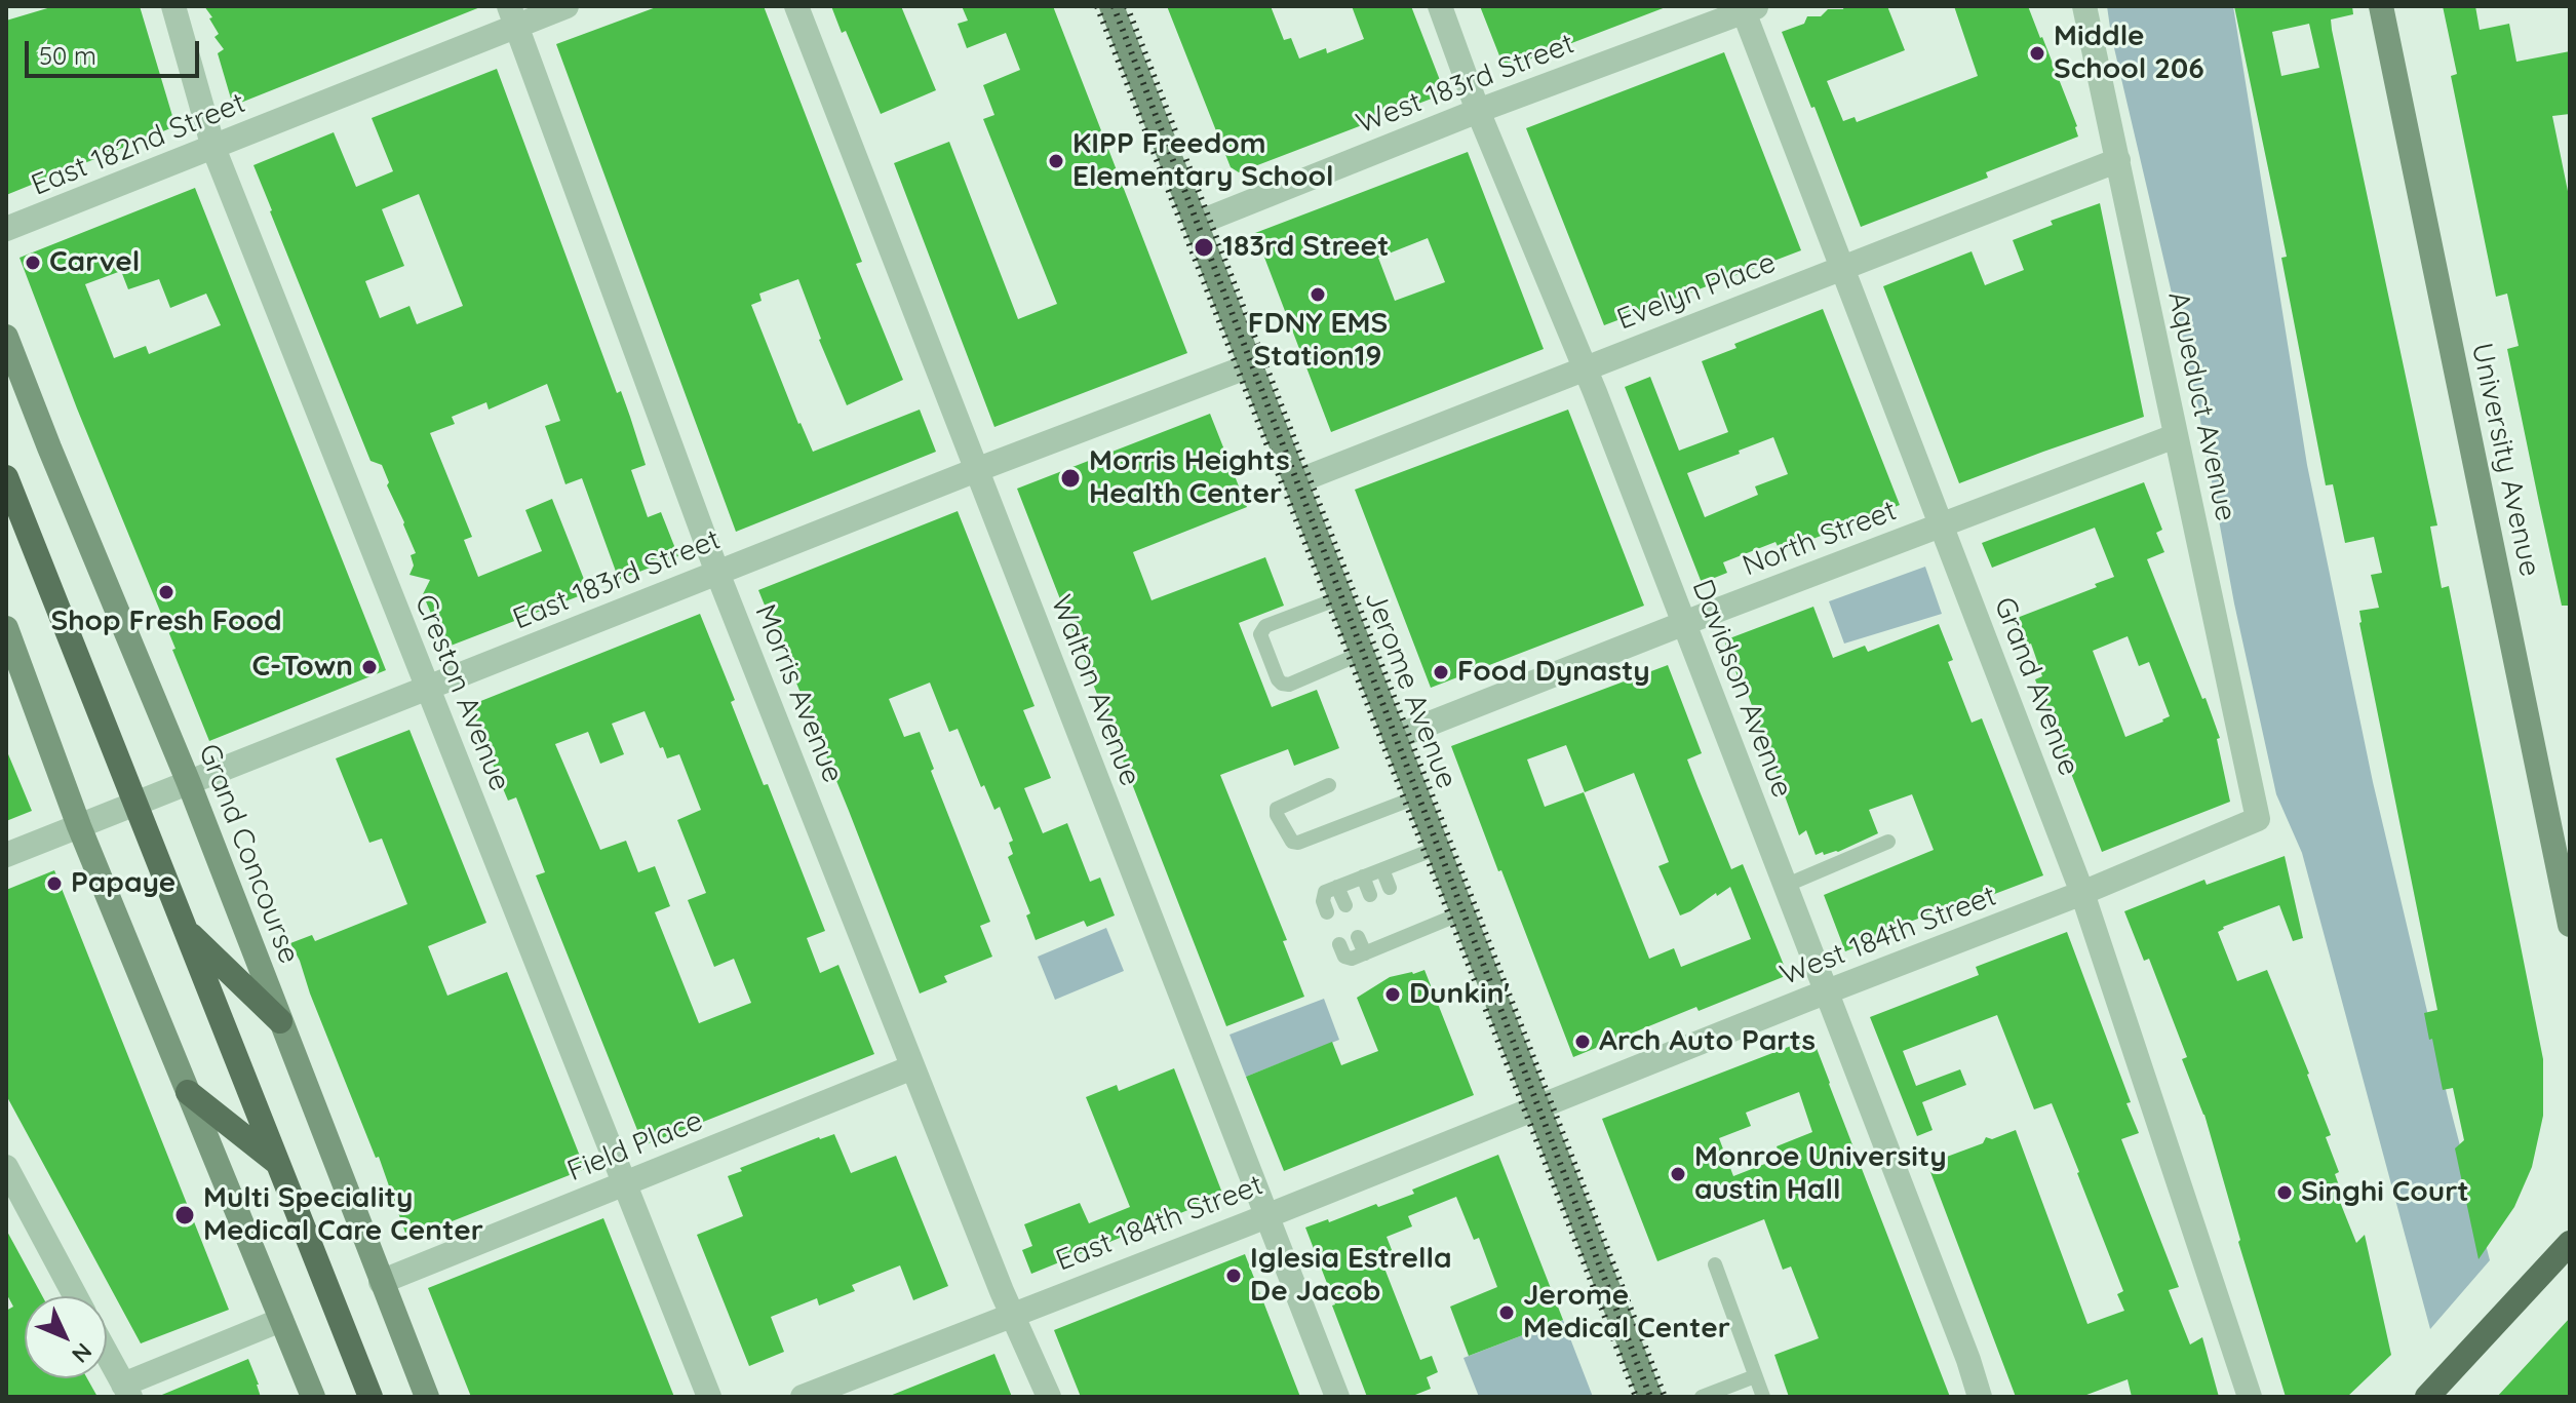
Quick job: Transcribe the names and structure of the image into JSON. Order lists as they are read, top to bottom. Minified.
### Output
{"streets":{"street":["West 183rd Street","East 182nd Street","Evelyn Place","Aqueduct Avenue","University Avenue","North Street","East 183rd Street","Grand Avenue","Davidson Avenue","Jerome Avenue","Walton Avenue","Creston Avenue","Morris Avenue","Grand Concourse","West 184th Street","Field Place","East 184th Street"]},"crossings":[["West 183rd Street","Grand Avenue"],["West 183rd Street","Davidson Avenue"],["West 183rd Street","Jerome Avenue"],["East 182nd Street","Creston Avenue"],["East 182nd Street","Morris Avenue"],["Evelyn Place","Aqueduct Avenue"],["Evelyn Place","Grand Avenue"],["Evelyn Place","Davidson Avenue"],["Evelyn Place","Jerome Avenue"],["Aqueduct Avenue","North Street"],["Aqueduct Avenue","West 184th Street"],["North Street","Grand Avenue"],["North Street","Davidson Avenue"],["North Street","Jerome Avenue"],["East 183rd Street","Jerome Avenue"],["East 183rd Street","Walton Avenue"],["East 183rd Street","Creston Avenue"],["East 183rd Street","Morris Avenue"],["East 183rd Street","Grand Concourse"],["Grand Avenue","West 184th Street"],["Davidson Avenue","West 184th Street"],["Jerome Avenue","West 184th Street"],["Jerome Avenue","East 184th Street"],["Walton Avenue","East 184th Street"],["Creston Avenue","Field Place"],["Morris Avenue","Field Place"],["Morris Avenue","East 184th Street"],["Grand Concourse","Field Place"],["West 184th Street","East 184th Street"]],"places":["Middle School 206","KIPP Freedom Elementary School","183rd Street","Carvel","FDNY EMS Station19","Morris Heights Health Center","Shop Fresh Food","C-Town","Food Dynasty","Papaye","Dunkin'","Arch Auto Parts","Monroe University austin Hall","Singhi Court","Multi Speciality Medical Care Center","Iglesia Estrella De Jacob","Jerome Medical Center"],"scale_bar":"50 m","north":"bottom right"}
